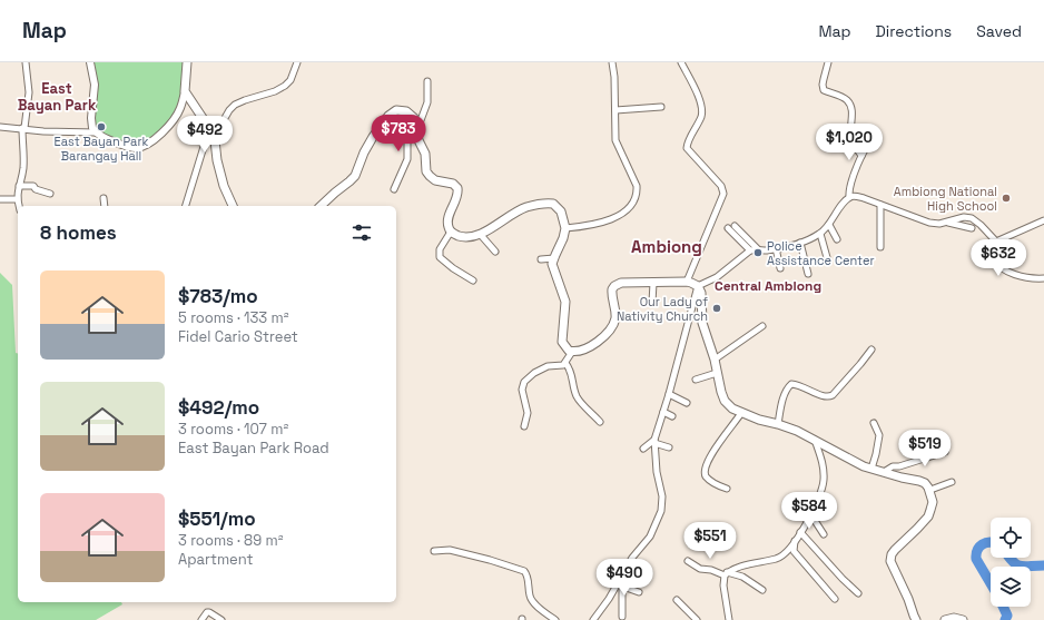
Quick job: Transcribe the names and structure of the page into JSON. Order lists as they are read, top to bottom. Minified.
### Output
{"districts":["East Bayan Park","Ambiong","Central Ambiong"],"places":["East Bayan Park Barangay Hall","Ambiong National High School","Police Assistance Center","Our Lady of Nativity Church"],"page":{"header":"Map","nav":["Map","Directions","Saved"],"price":["$783","$492","$1,020","$632","$519","$584","$551","$490"],"heading":"8 homes","list":[{"name":"$783/mo","note":"5 rooms · 133 m² · Fidel Cario Street"},{"name":"$492/mo","note":"3 rooms · 107 m² · East Bayan Park Road"},{"name":"$551/mo","note":"3 rooms · 89 m² · Apartment"}]}}
